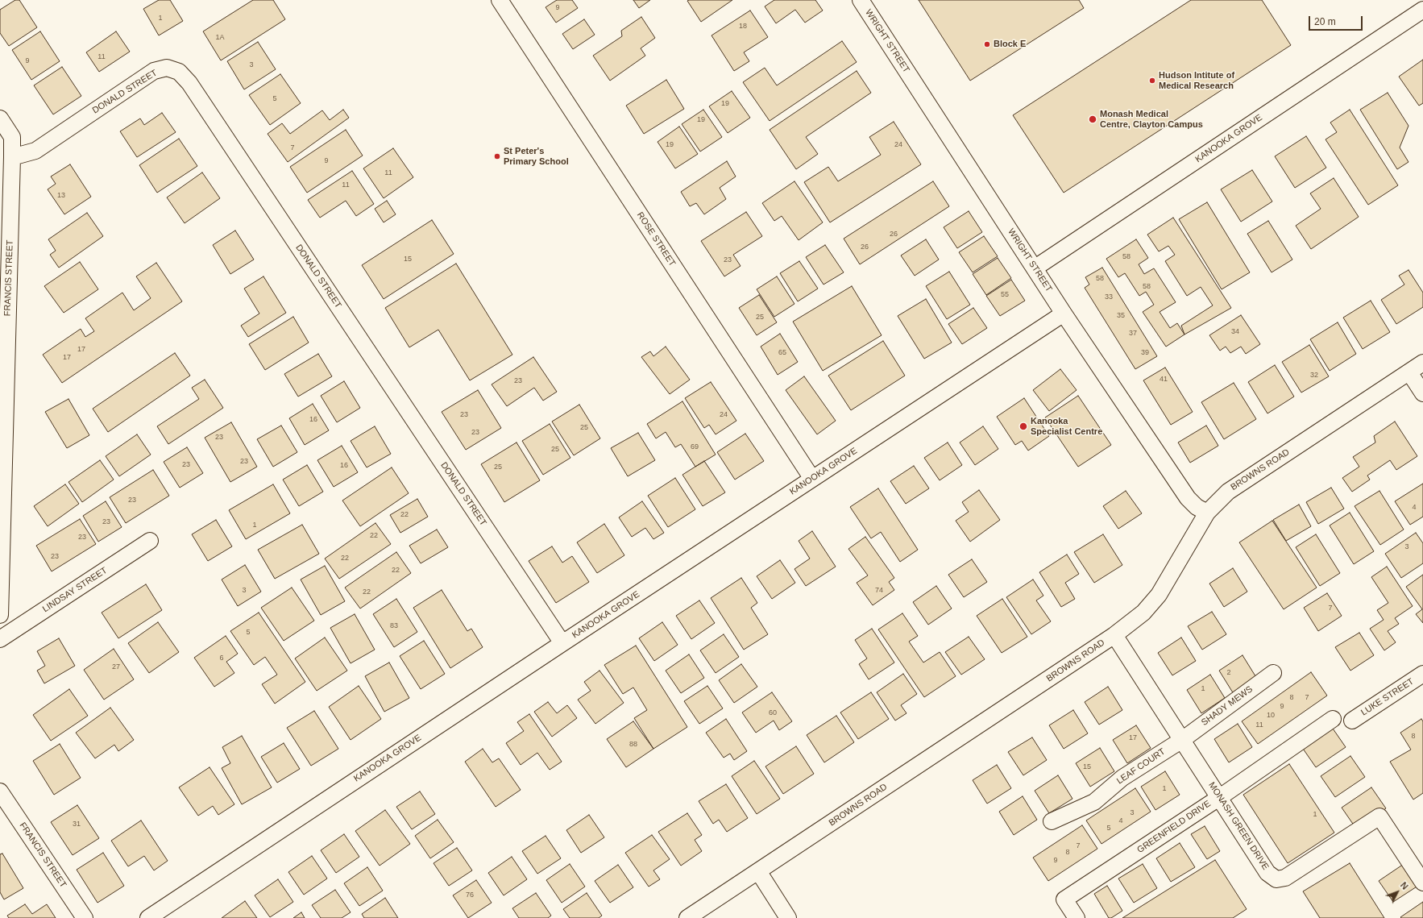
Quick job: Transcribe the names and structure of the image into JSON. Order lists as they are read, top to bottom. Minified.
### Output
{"streets":{"street":["WRIGHT STREET","DONALD STREET","KANOOKA GROVE","ROSE STREET","FRANCIS STREET","BROWNS ROAD","LINDSAY STREET","LUKE STREET","SHADY MEWS","LEAF COURT","MONASH GREEN DRIVE","GREENFIELD DRIVE"]},"crossings":[["WRIGHT STREET","KANOOKA GROVE"],["WRIGHT STREET","BROWNS ROAD"],["DONALD STREET","KANOOKA GROVE"],["DONALD STREET","FRANCIS STREET"],["KANOOKA GROVE","ROSE STREET"],["BROWNS ROAD","MONASH GREEN DRIVE"],["SHADY MEWS","LEAF COURT"],["SHADY MEWS","MONASH GREEN DRIVE"],["LEAF COURT","MONASH GREEN DRIVE"],["MONASH GREEN DRIVE","GREENFIELD DRIVE"]],"places":["Block E","Hudson Intitute of Medical Research","Monash Medical Centre, Clayton Campus","St Peter's Primary School","Kanooka Specialist Centre"],"house_numbers":["9","1","18","1A","11","9","3","5","19","19","19","24","7","9","11","11","13","26","26","58","15","23","58","58","55","33","35","25","34","37","17","65","39","17","32","41","23","23","24","16","25","23","23","69","25","23","23","16","25","23","4","22","23","1","22","23","3","23","22","22","3","74","22","7","83","5","6","27","2","1","8","7","9","60","10","11","8","17","88","15","1","3","1","4","31","5","7","8","9","76"],"scale_bar":"20 m","north":"top right"}
